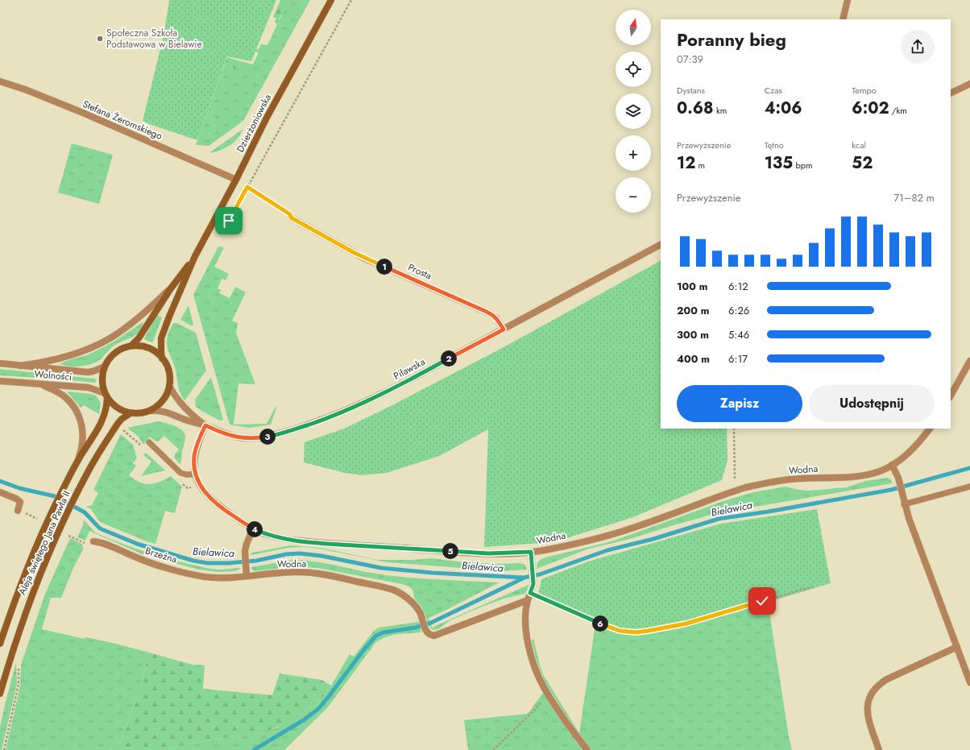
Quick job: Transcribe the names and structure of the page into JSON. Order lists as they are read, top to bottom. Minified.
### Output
{"streets":{"main road":["Dzierżoniowska","Aleja świętego Jana Pawła II"],"street":["Stefana Żeromskiego","Prosta","Piławska","Wolności","Wodna","Brzeżna"]},"crossings":[["Stefana Żeromskiego","Dzierżoniowska"],["Dzierżoniowska","Piławska"],["Dzierżoniowska","Wolności"],["Dzierżoniowska","Aleja świętego Jana Pawła II"],["Prosta","Piławska"],["Piławska","Wolności"],["Piławska","Wodna"],["Piławska","Aleja świętego Jana Pawła II"],["Wolności","Aleja świętego Jana Pawła II"],["Wodna","Brzeżna"]],"water":["Bielawica"],"places":["Społeczna Szkoła Podstawowa w Bielawie"],"north":"top","page":{"map_buttons":["+","−"],"heading":["Poranny bieg","07:39"],"stats":[["Dystans","0.68 km"],["Czas","4:06"],["Tempo","6:02 /km"],["Przewyższenie","12 m"],["Tętno","135 bpm"],["kcal","52"]],"chart":["Przewyższenie","71–82 m"],"pins":["1","2","3","4","5","6"],"list":[{"name":"100 m","note":"6:12"},{"name":"200 m","note":"6:26"},{"name":"300 m","note":"5:46"},{"name":"400 m","note":"6:17"}],"buttons":["Zapisz","Udostępnij"]}}
